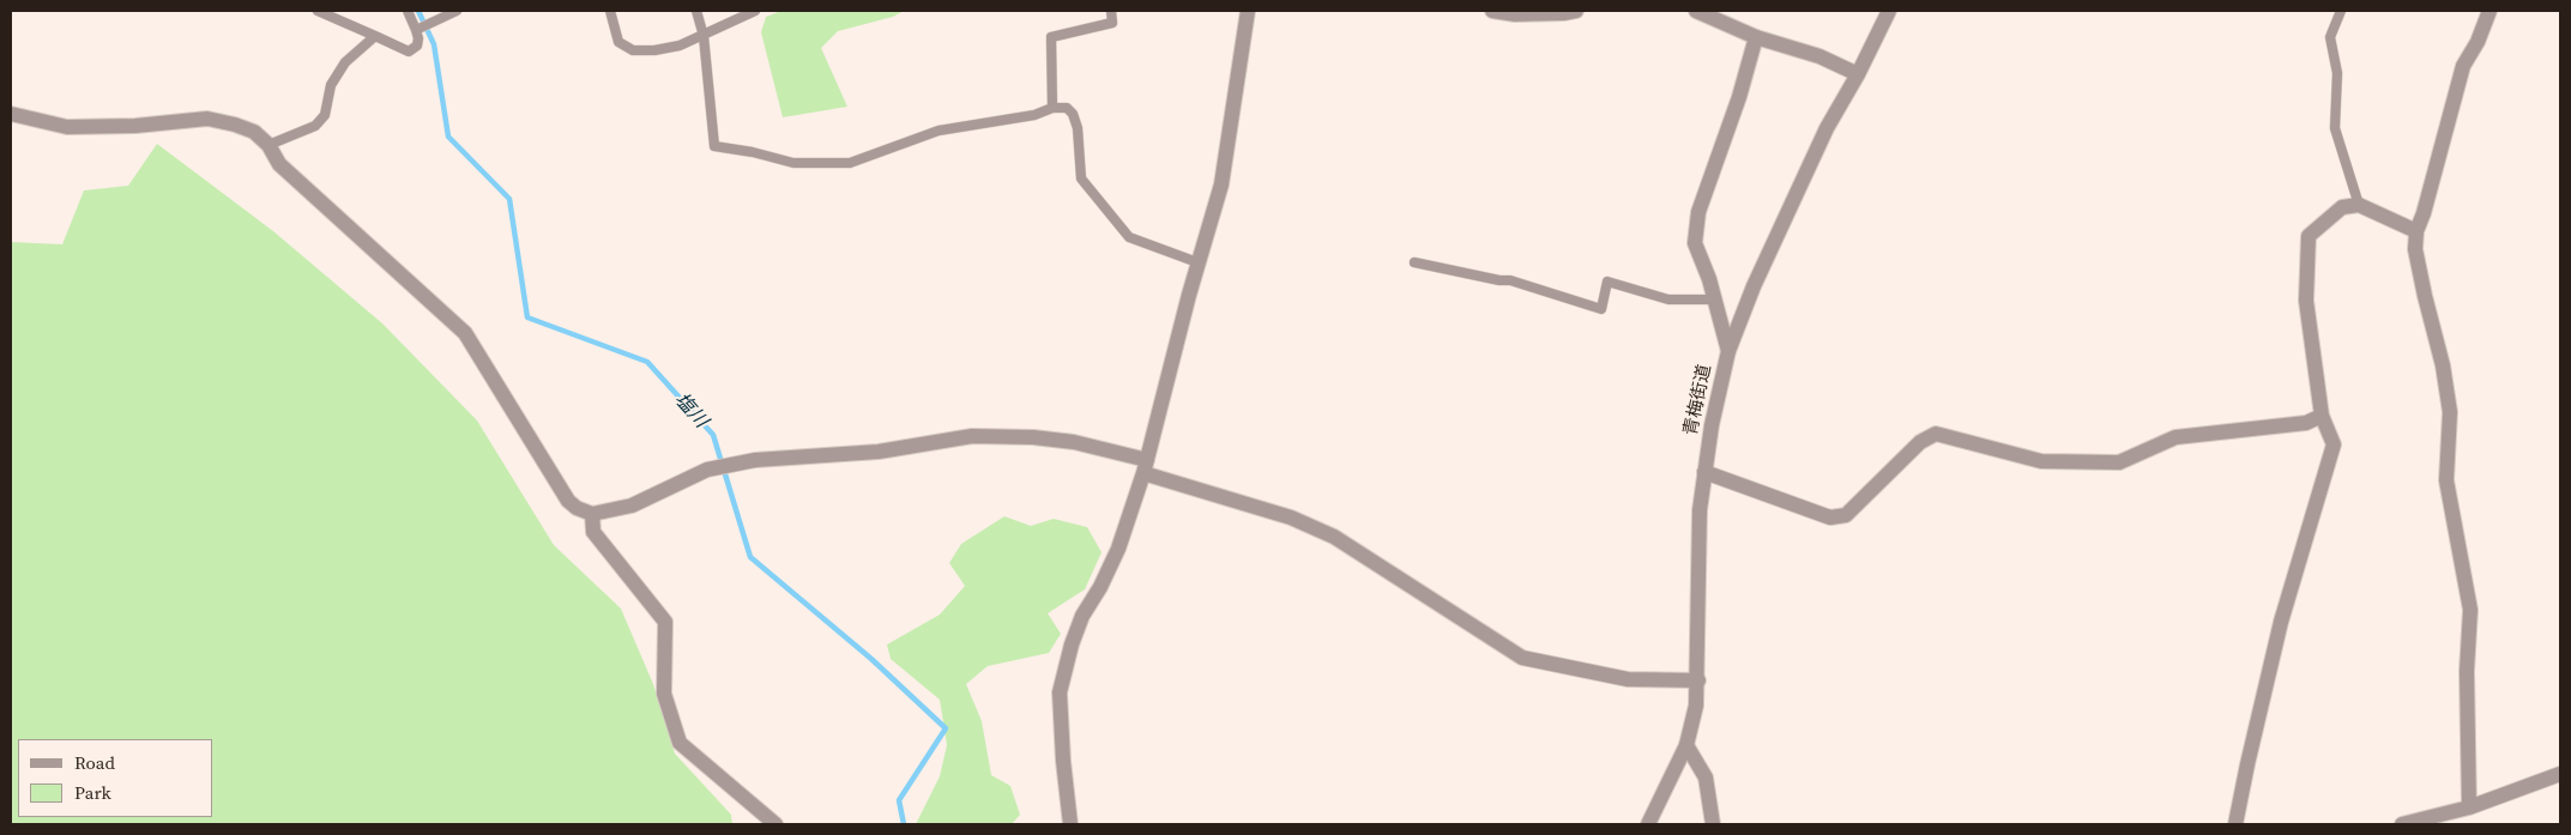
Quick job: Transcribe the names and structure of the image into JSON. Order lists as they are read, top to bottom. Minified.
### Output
{"streets":{"street":["青梅街道"]},"water":["塩川"],"legend":["Road","Park"]}
